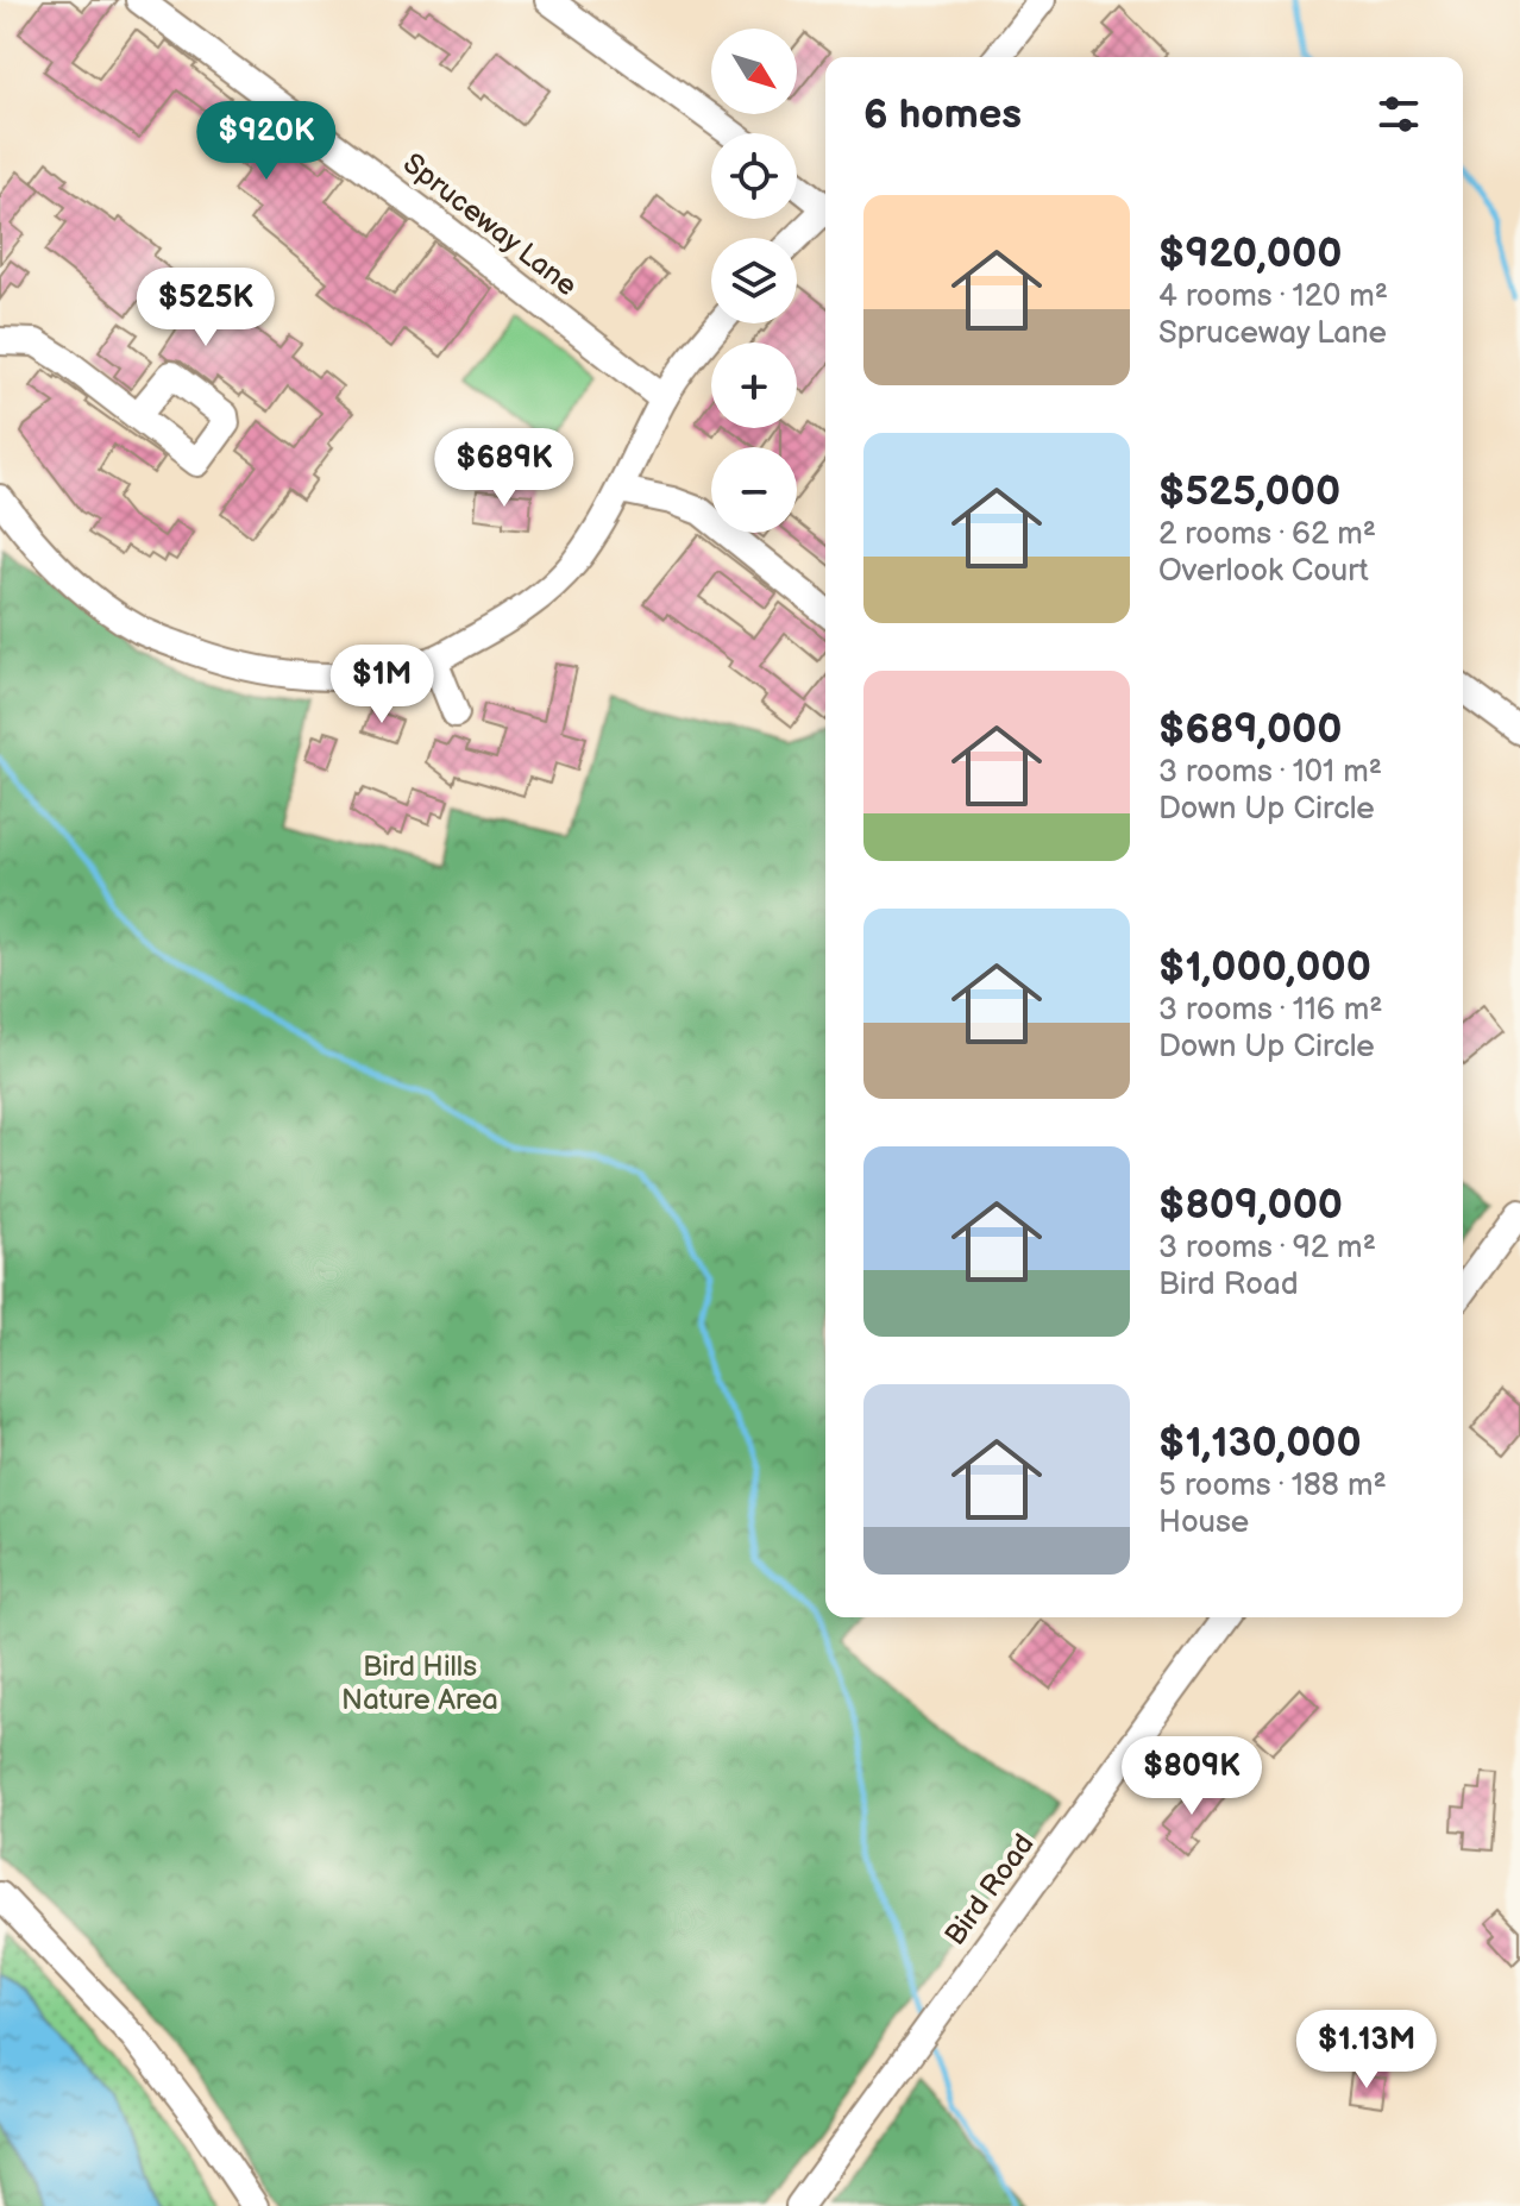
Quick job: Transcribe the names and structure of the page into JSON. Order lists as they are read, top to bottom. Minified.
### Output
{"streets":{"street":["Spruceway Lane","Bird Road"]},"parks":["Bird Hills Nature Area"],"north":"bottom right","page":{"map_buttons":["+","−"],"heading":"6 homes","price":["$920K","$525K","$689K","$1M","$809K","$1.13M"],"list":[{"name":"$920,000","note":"4 rooms · 120 m² · Spruceway Lane"},{"name":"$525,000","note":"2 rooms · 62 m² · Overlook Court"},{"name":"$689,000","note":"3 rooms · 101 m² · Down Up Circle"},{"name":"$1,000,000","note":"3 rooms · 116 m² · Down Up Circle"},{"name":"$809,000","note":"3 rooms · 92 m² · Bird Road"},{"name":"$1,130,000","note":"5 rooms · 188 m² · House"}]}}
